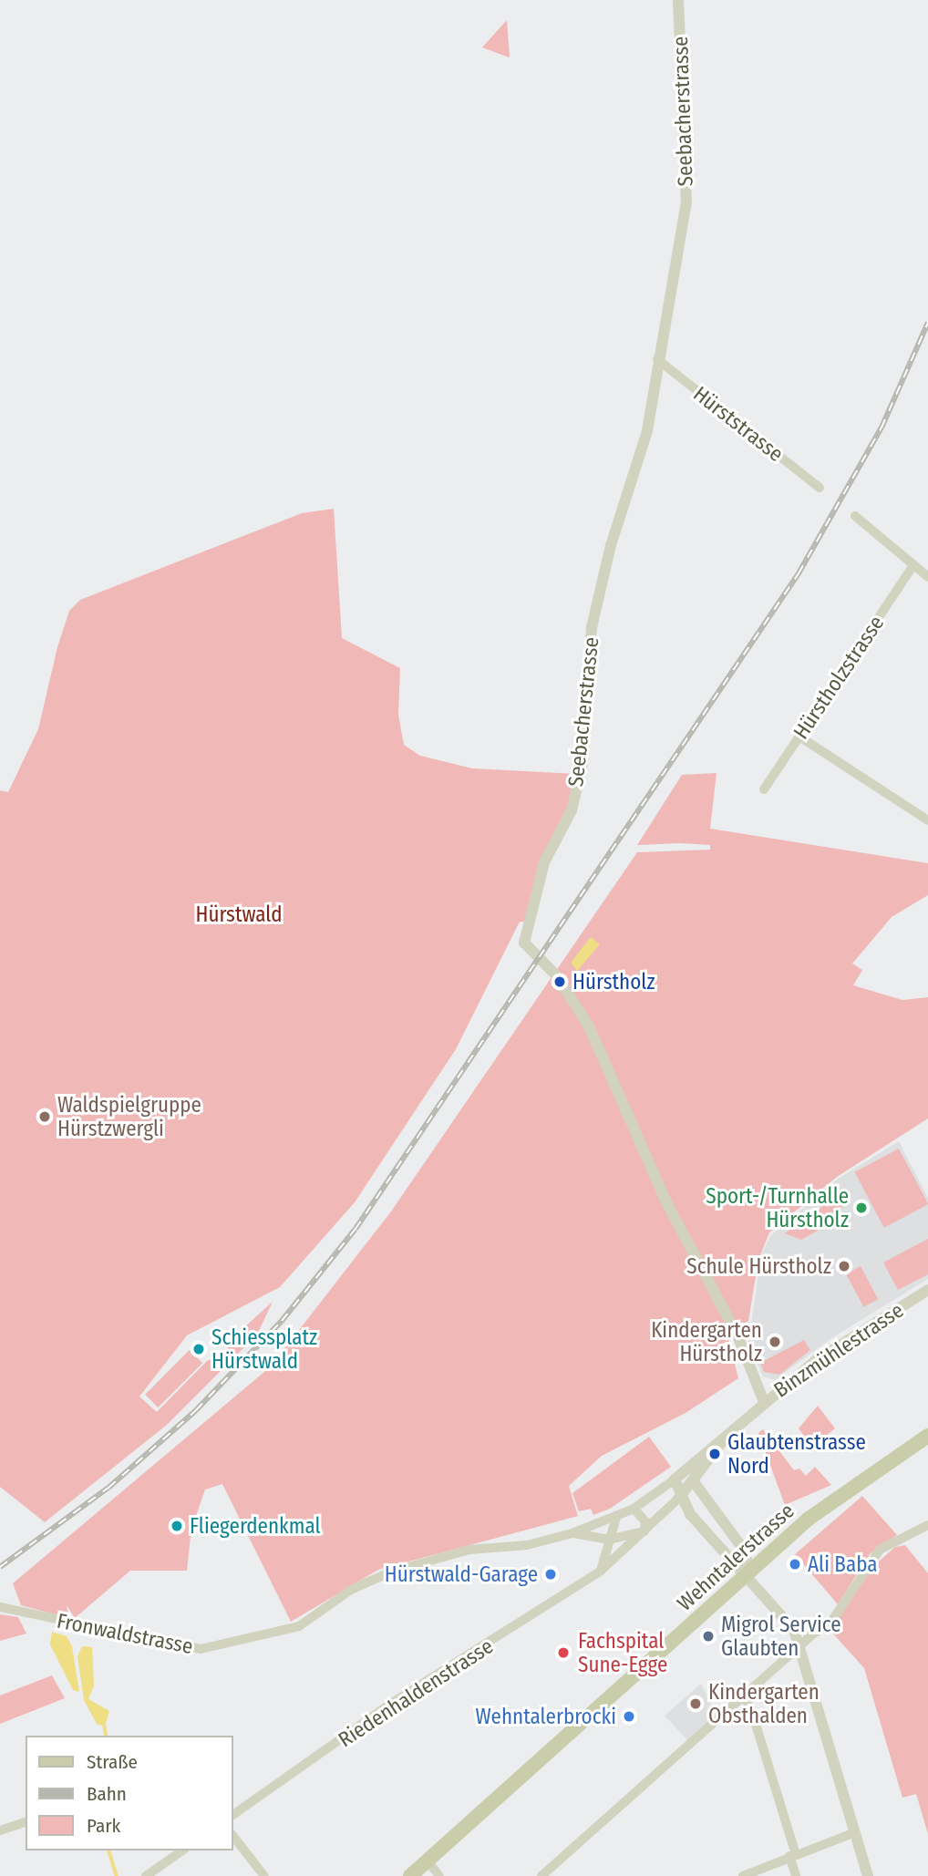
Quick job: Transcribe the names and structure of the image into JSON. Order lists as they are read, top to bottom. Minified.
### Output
{"streets":{"main road":["Wehntalerstrasse"],"street":["Seebacherstrasse","Hürststrasse","Hürstholzstrasse","Binzmühlestrasse","Fronwaldstrasse","Riedenhaldenstrasse"]},"crossings":[["Seebacherstrasse","Hürststrasse"],["Seebacherstrasse","Binzmühlestrasse"],["Binzmühlestrasse","Fronwaldstrasse"],["Binzmühlestrasse","Riedenhaldenstrasse"],["Fronwaldstrasse","Riedenhaldenstrasse"]],"parks":["Hürstwald"],"places":["Hürstholz","Waldspielgruppe Hürstzwergli","Sport-/Turnhalle Hürstholz","Schule Hürstholz","Kindergarten Hürstholz","Schiessplatz Hürstwald","Glaubtenstrasse Nord","Fliegerdenkmal","Ali Baba","Hürstwald-Garage","Migrol Service Glaubten","Fachspital Sune-Egge","Kindergarten Obsthalden","Wehntalerbrocki"],"legend":["Straße","Bahn","Park"]}
